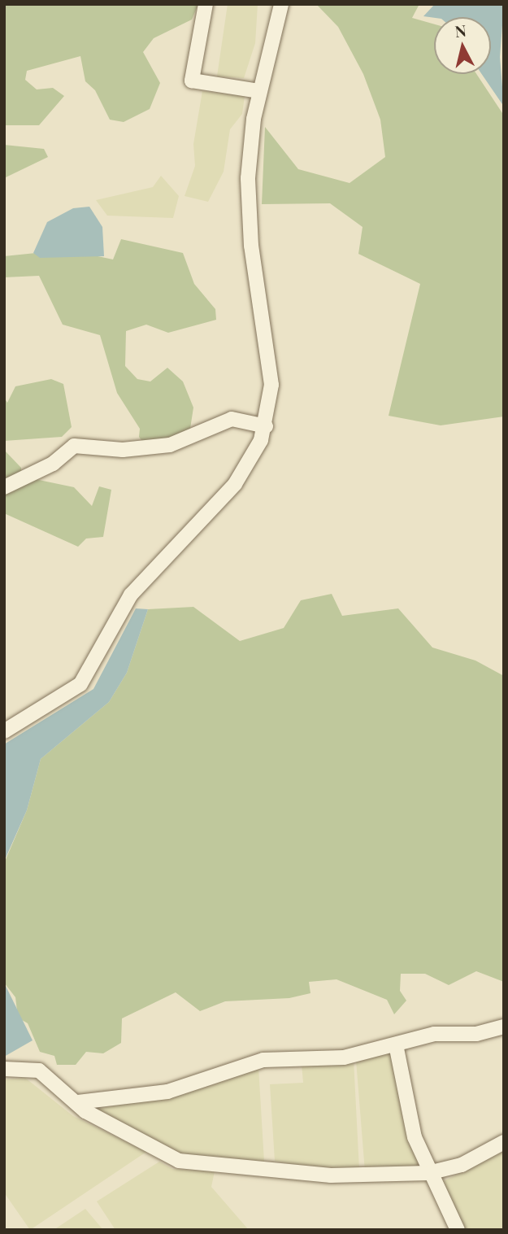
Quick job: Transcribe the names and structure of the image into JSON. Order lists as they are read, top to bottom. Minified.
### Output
{"north":"top"}
